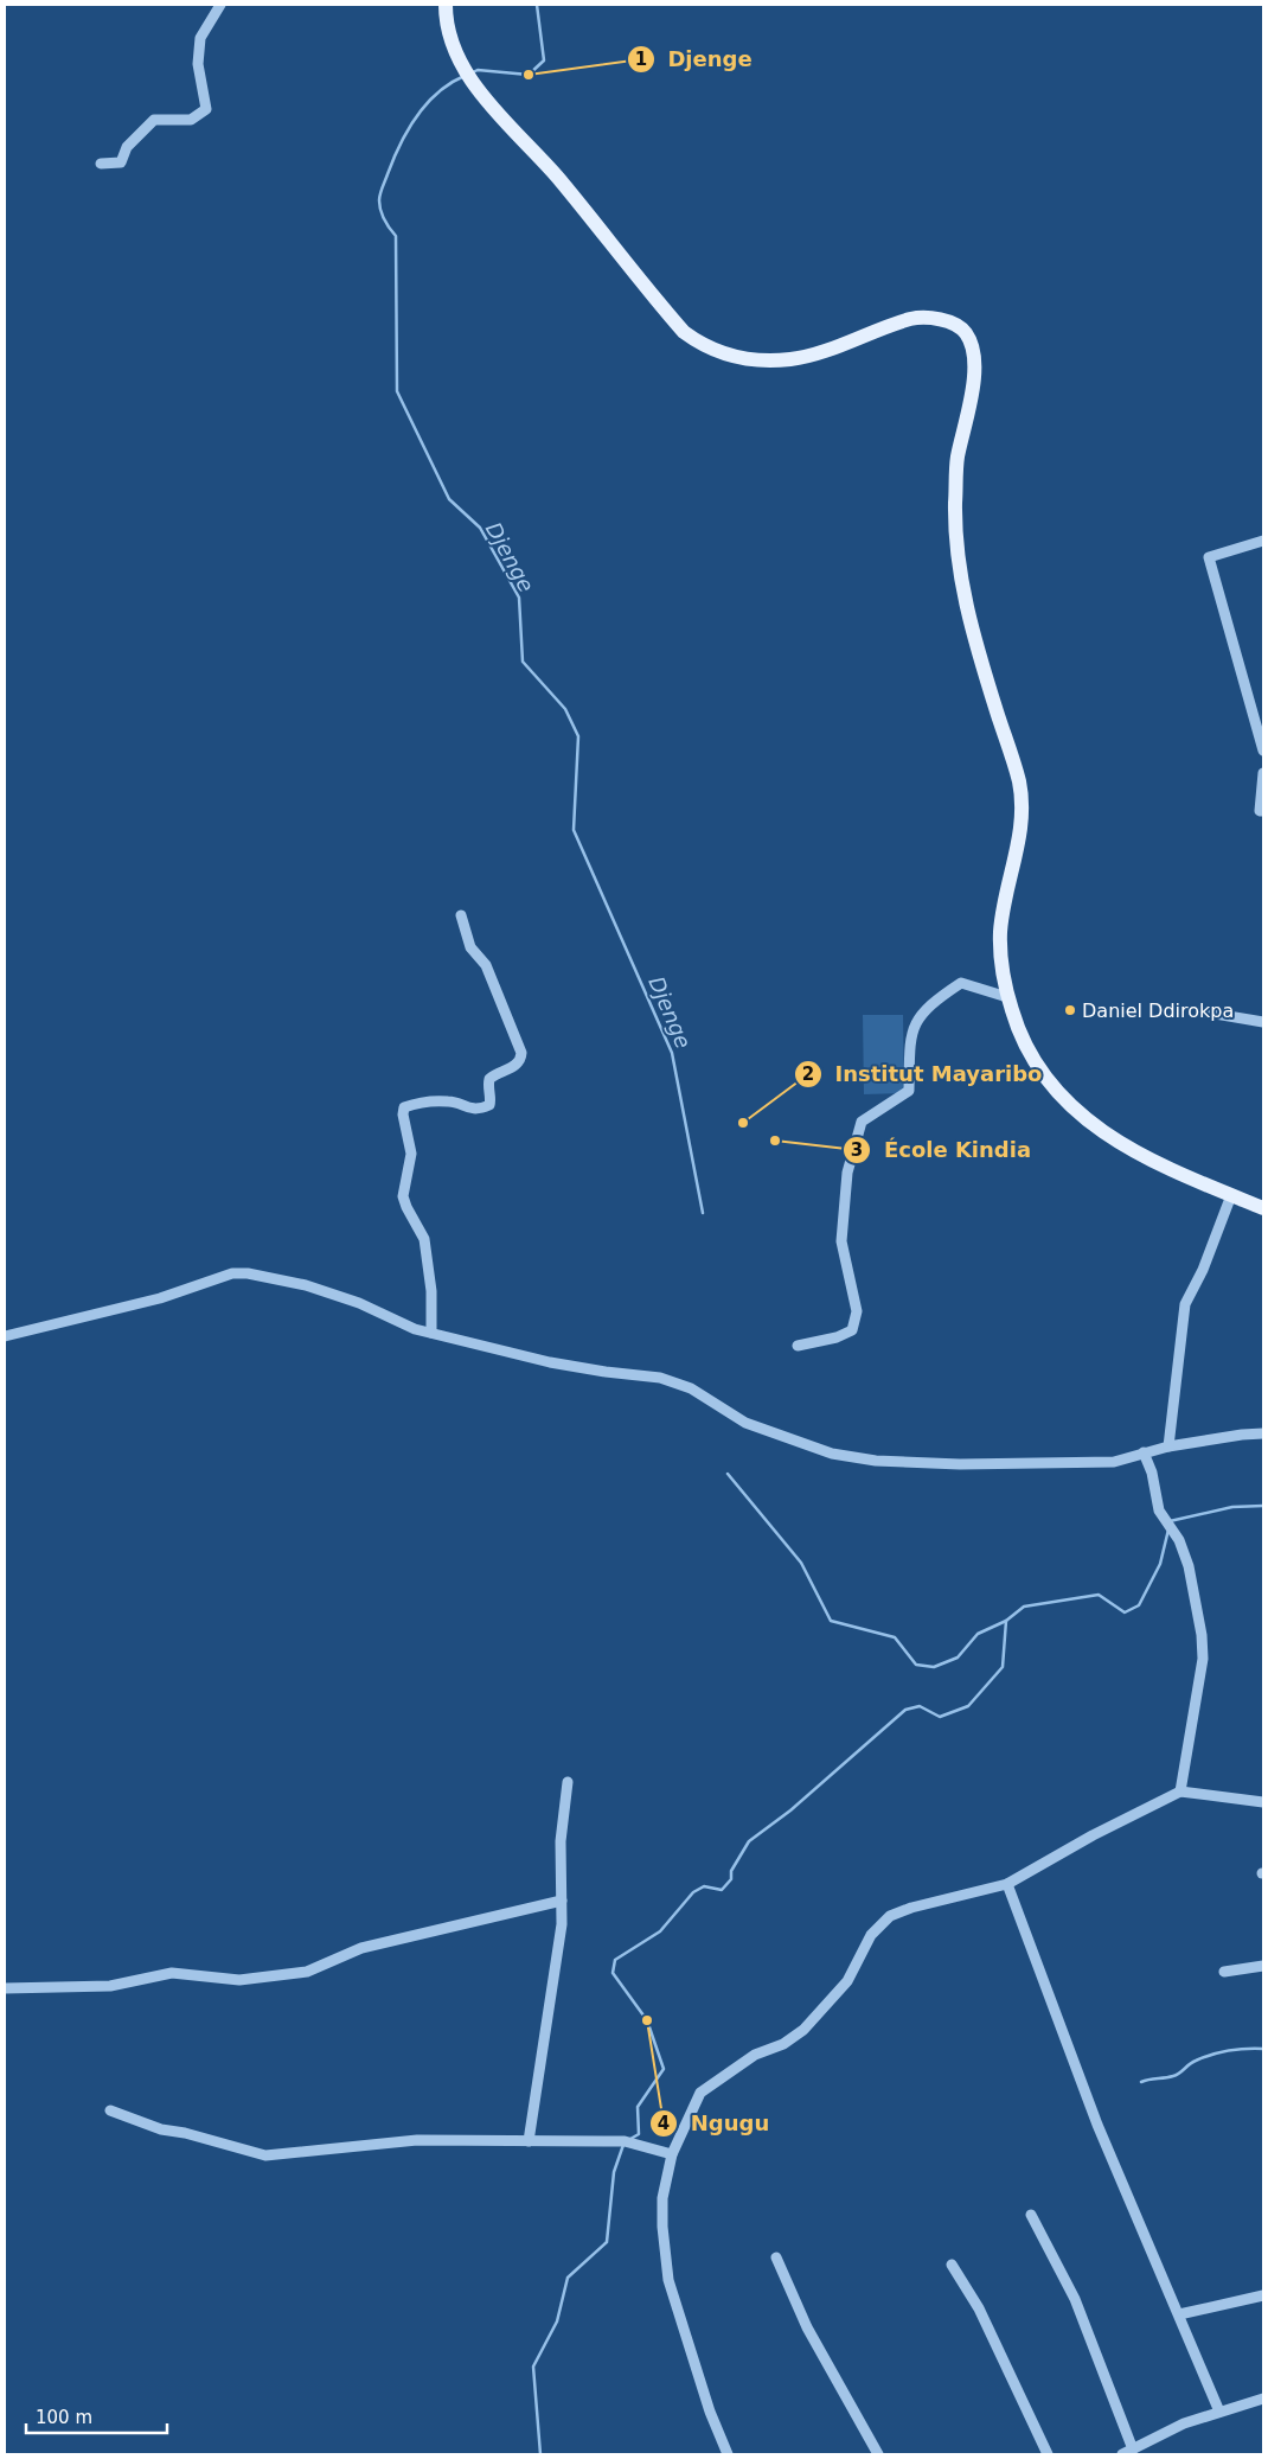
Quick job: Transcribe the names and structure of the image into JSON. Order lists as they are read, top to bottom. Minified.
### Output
{"water":["Djenge"],"places":["Djenge","Daniel Ddirokpa","Institut Mayaribo","École Kindia","Ngugu"],"scale_bar":"100 m"}
